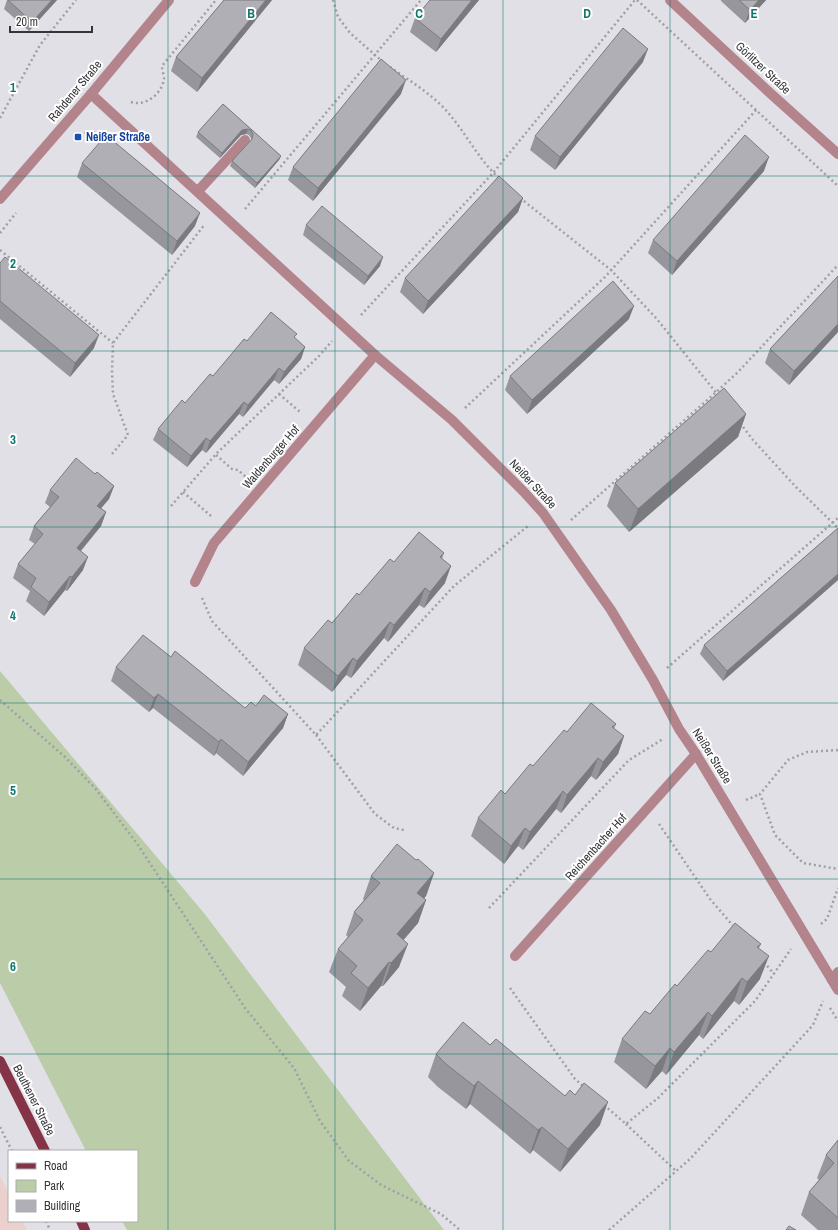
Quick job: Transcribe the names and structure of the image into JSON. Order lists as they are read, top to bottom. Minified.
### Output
{"streets":{"main road":["Beuthener Straße"],"street":["Görlitzer Straße","Rahdener Straße","Waldenburger Hof","Neißer Straße","Reichenbacher Hof"]},"crossings":[["Rahdener Straße","Neißer Straße"],["Waldenburger Hof","Neißer Straße"],["Neißer Straße","Reichenbacher Hof"]],"places":{"transit":["Neißer Straße"]},"legend":["Road","Park","Building"],"scale_bar":"20 m","grid":{"columns":["B","C","D","E"],"rows":["1","2","3","4","5","6"]}}
